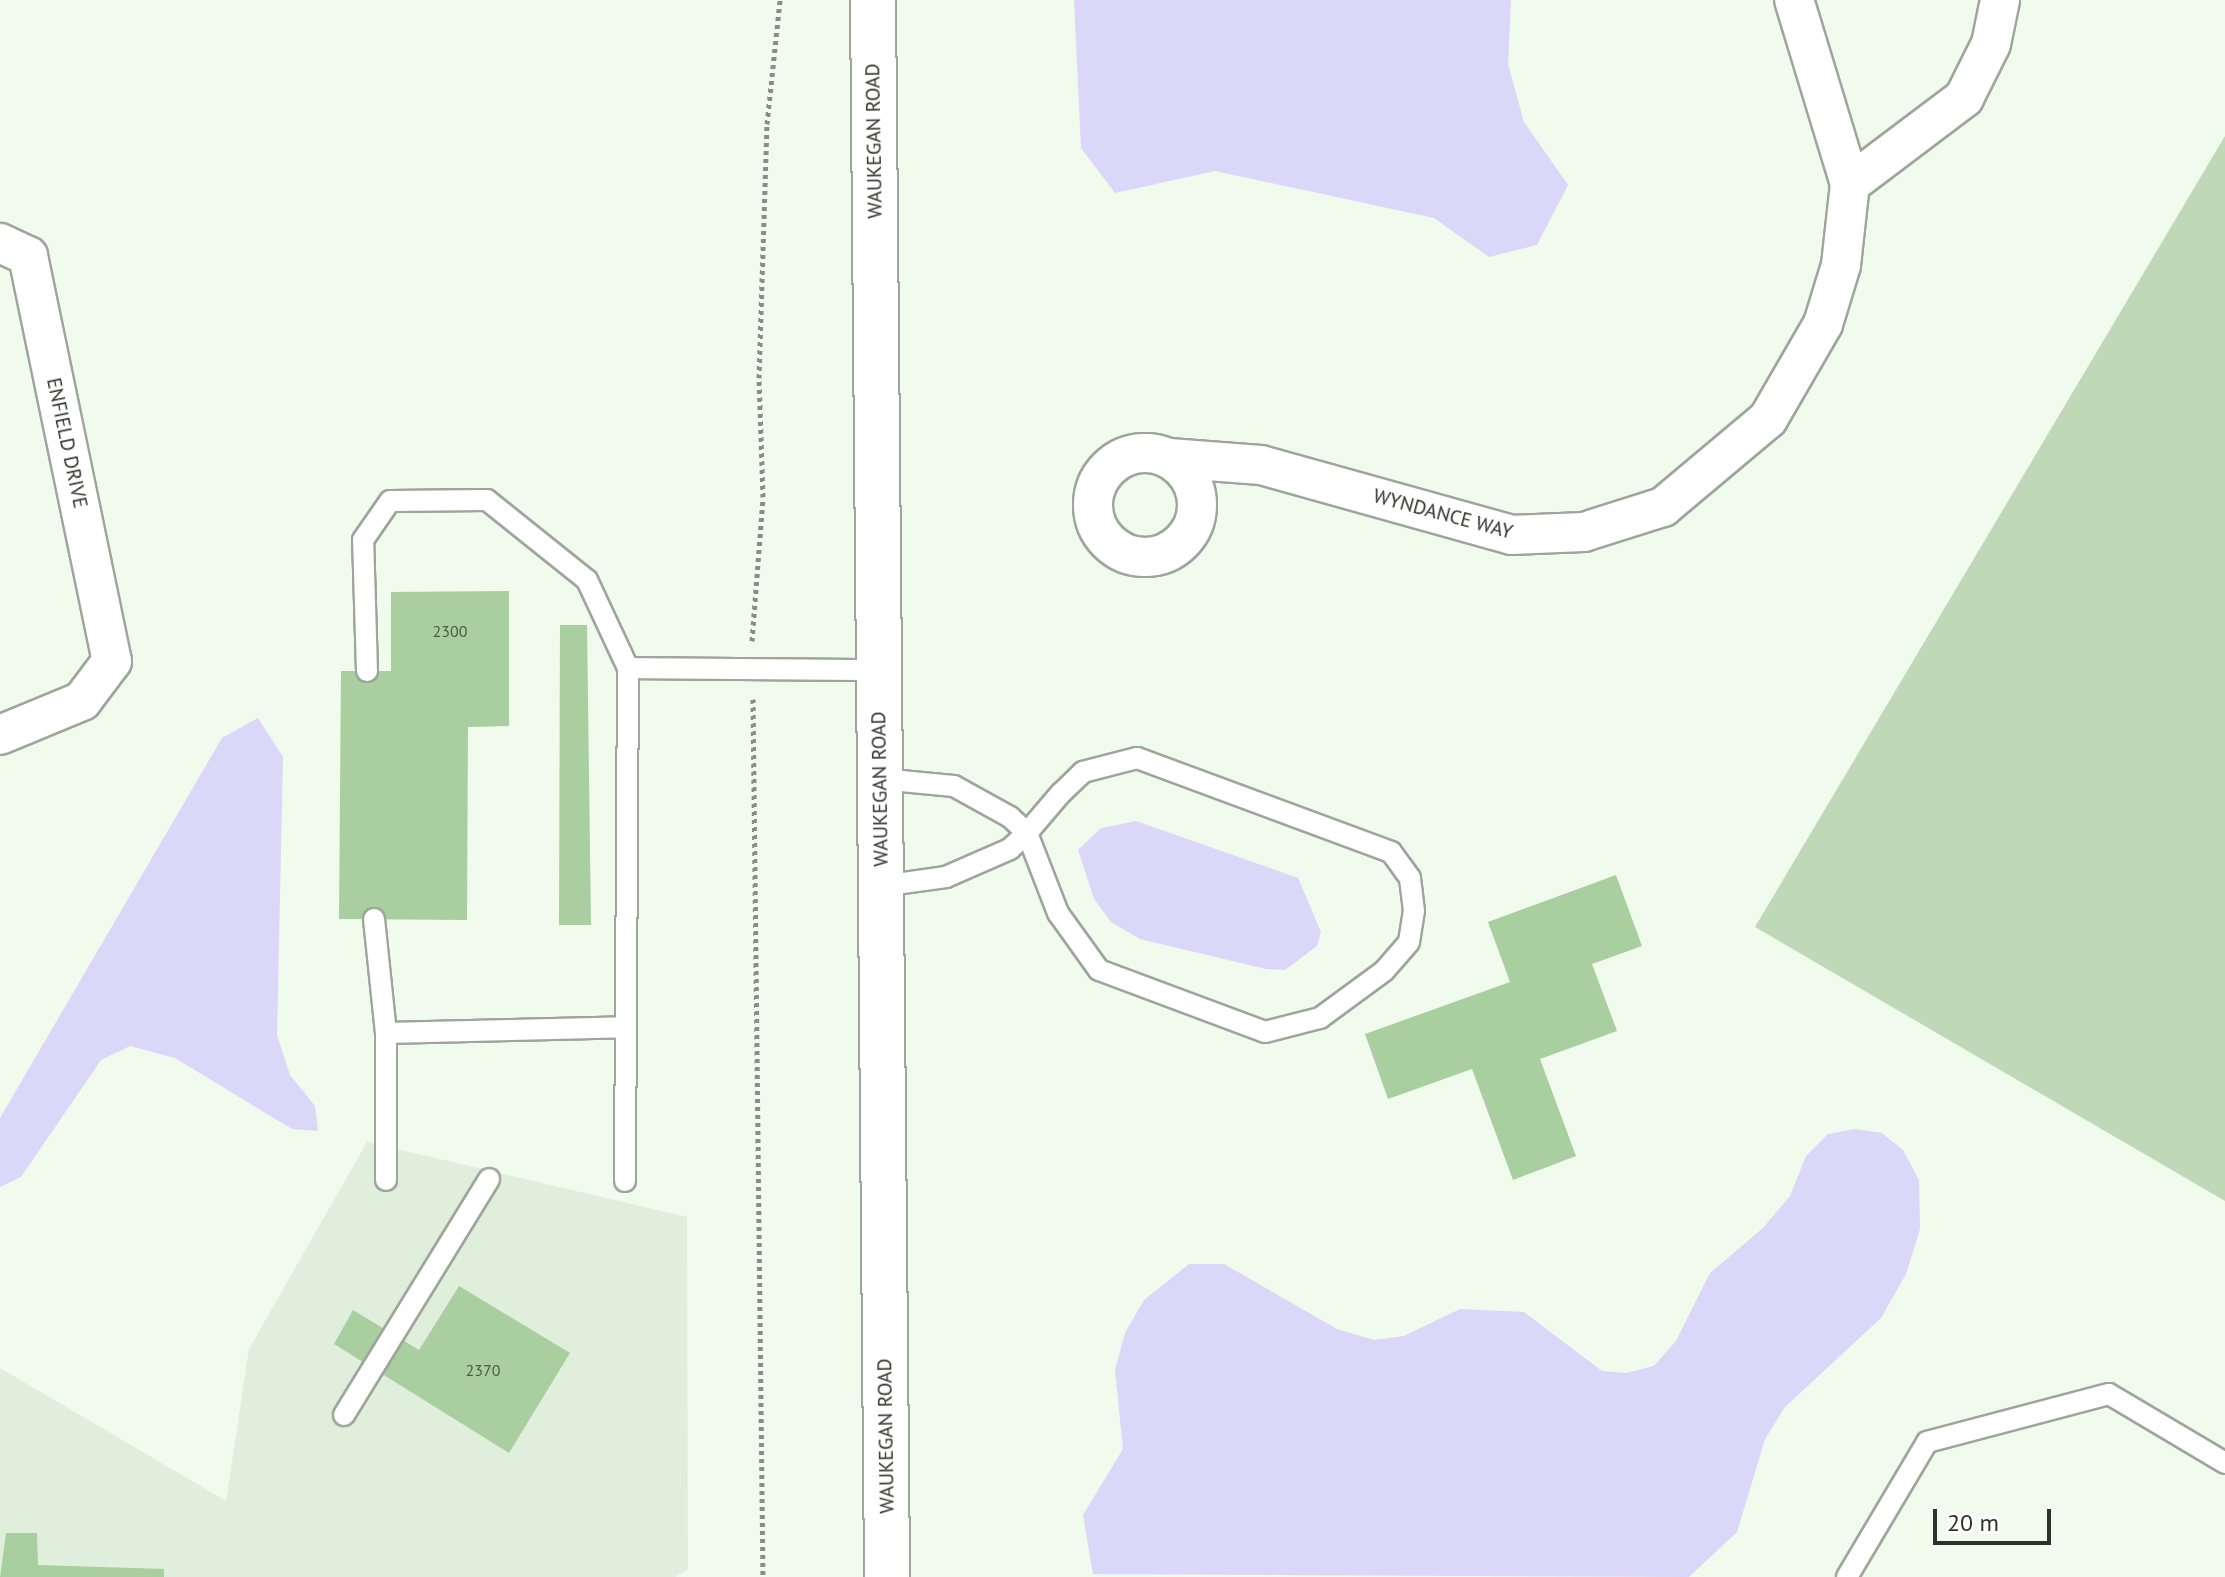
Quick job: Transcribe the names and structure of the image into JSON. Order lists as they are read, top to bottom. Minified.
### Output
{"streets":{"main road":["WAUKEGAN ROAD"],"street":["ENFIELD DRIVE","WYNDANCE WAY"]},"house_numbers":["2300","2370"],"scale_bar":"20 m"}
